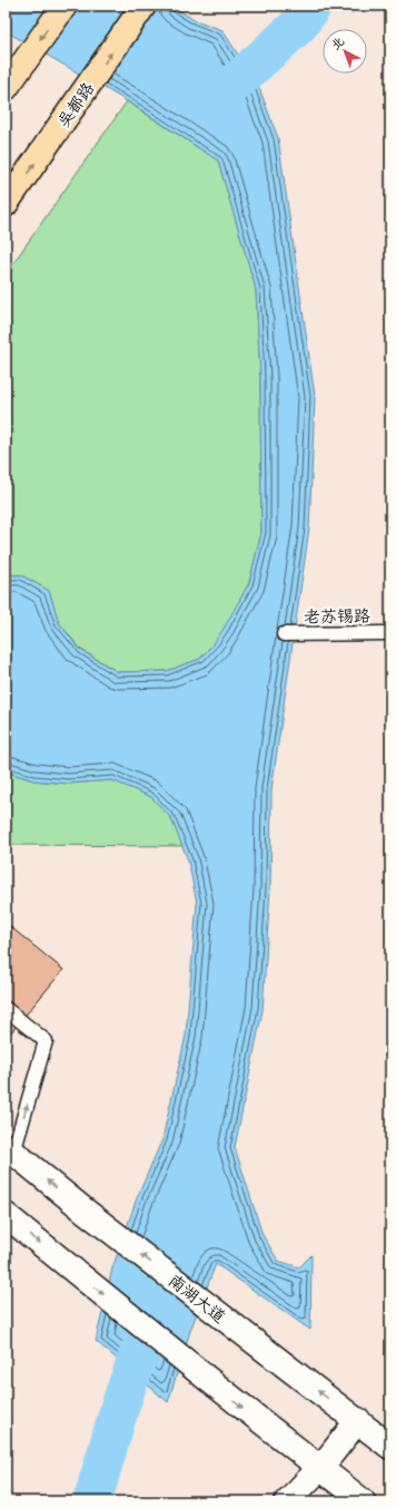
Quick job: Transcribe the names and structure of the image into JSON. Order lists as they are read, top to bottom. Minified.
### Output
{"streets":{"main road":["吴都路","南湖大道"],"lane":["老苏锡路"]},"north":"top left"}
